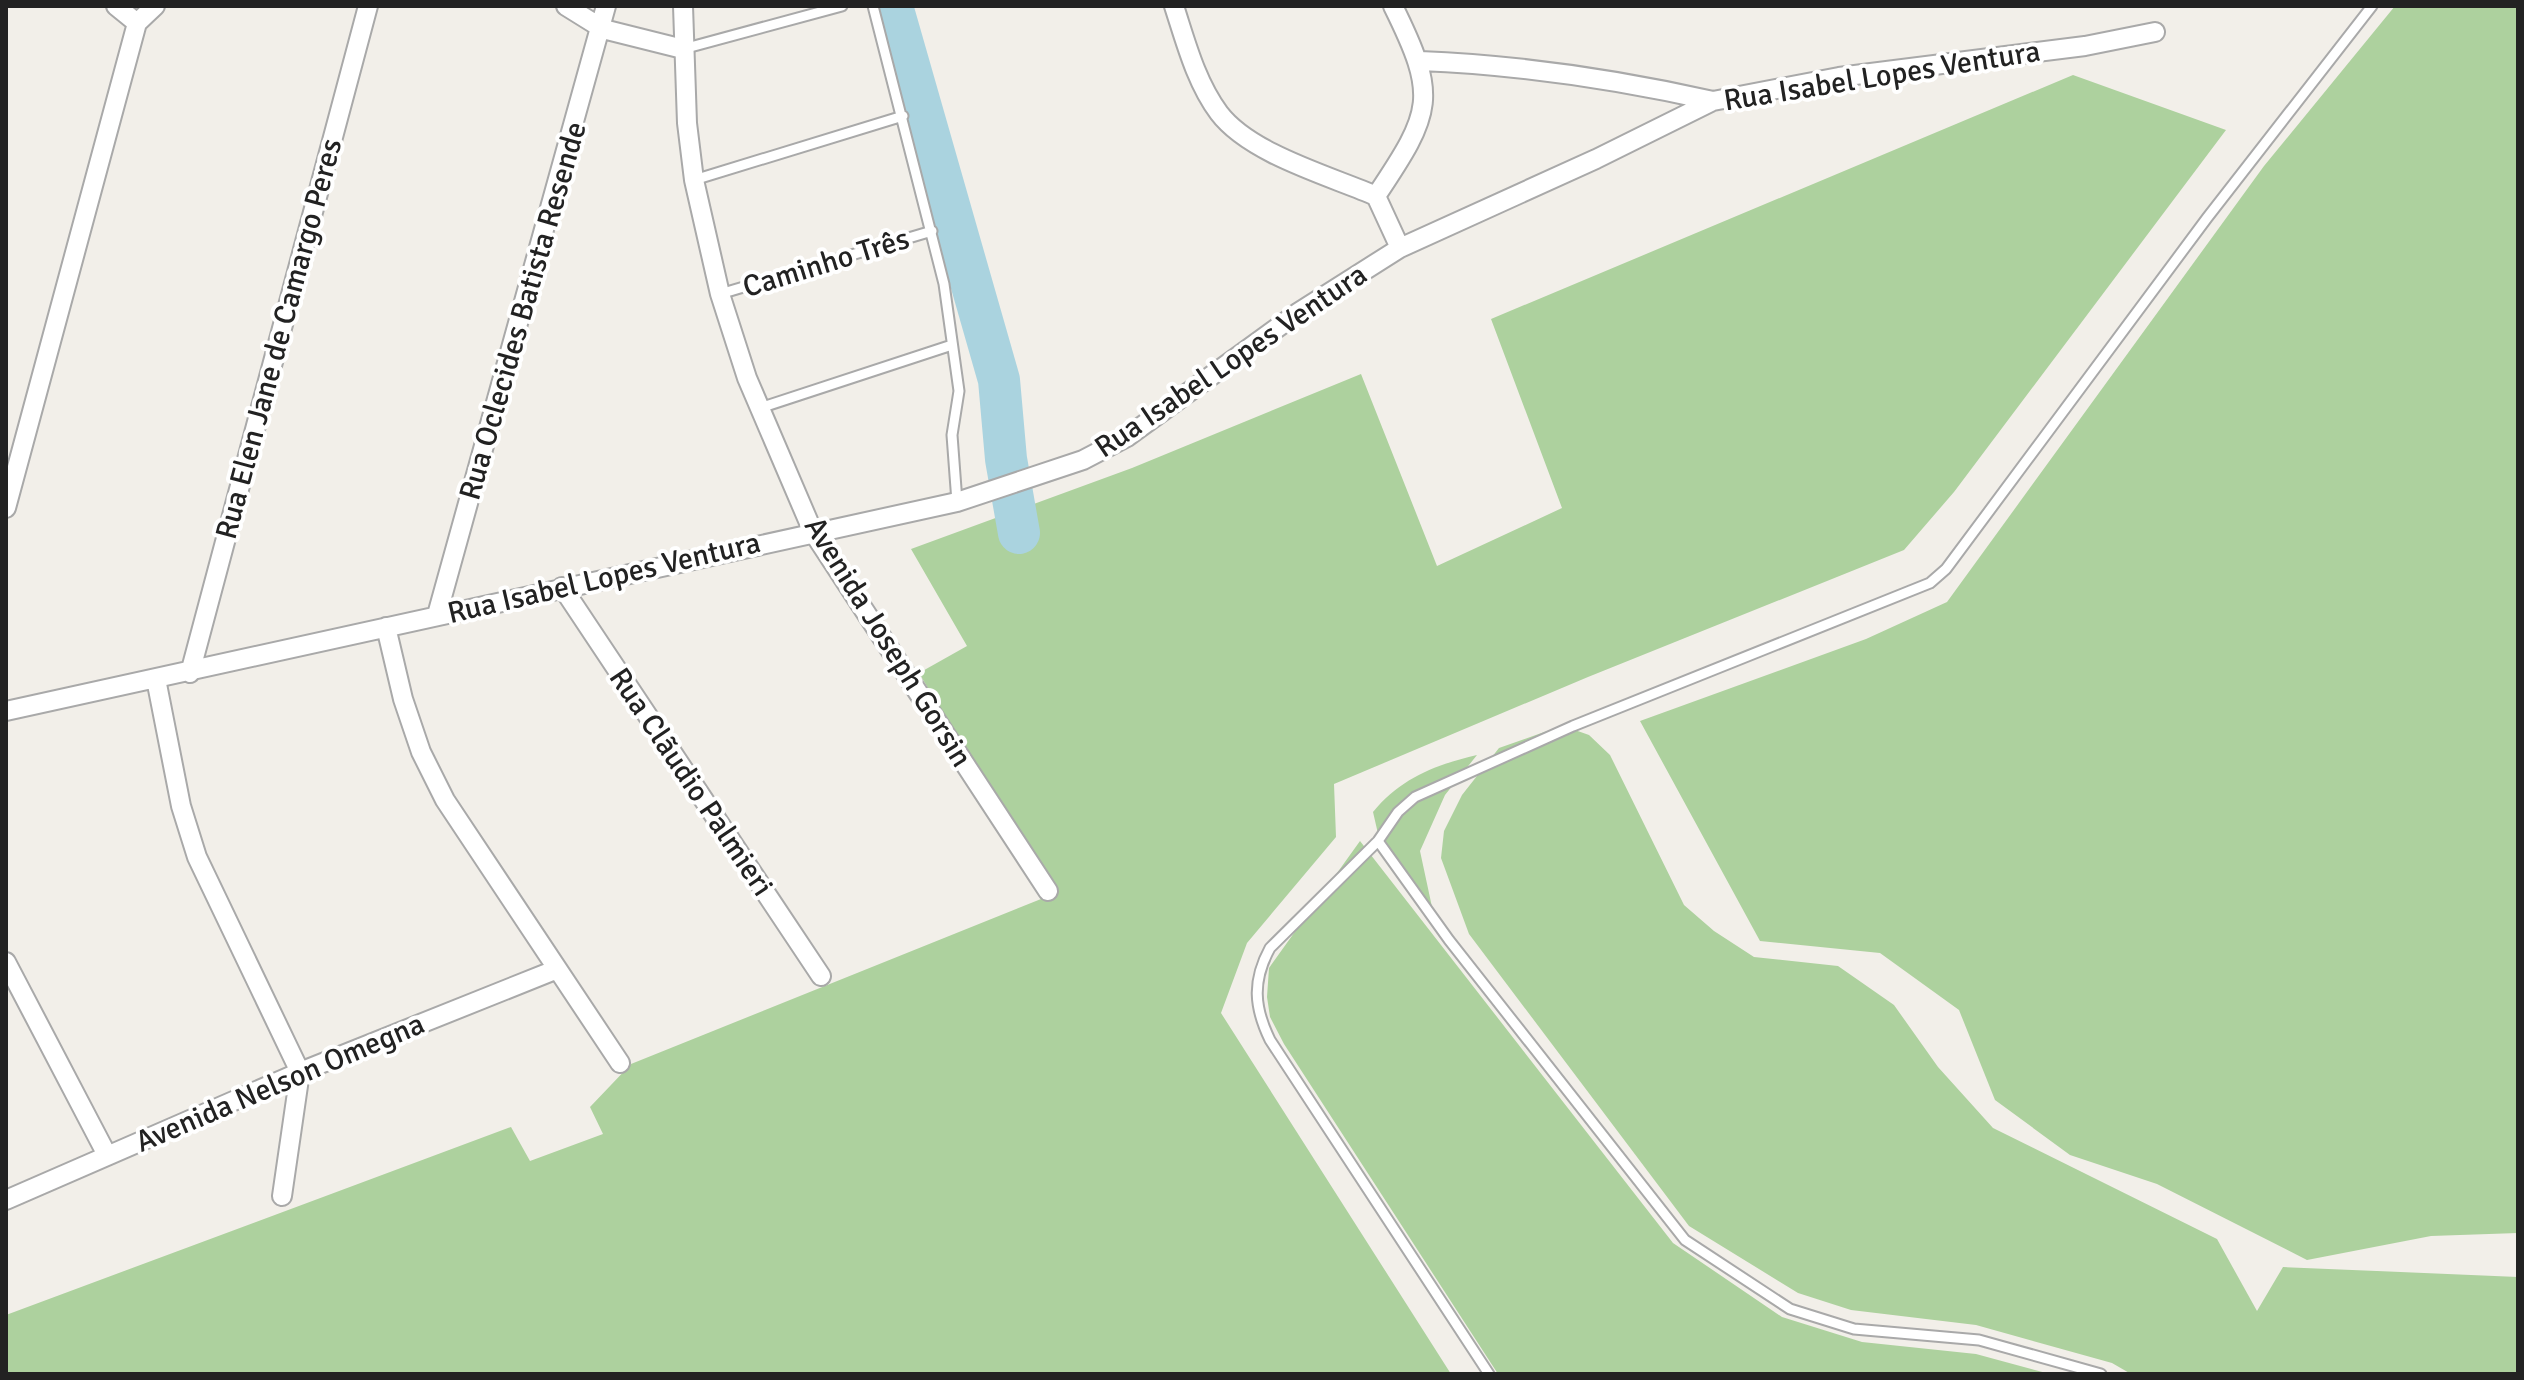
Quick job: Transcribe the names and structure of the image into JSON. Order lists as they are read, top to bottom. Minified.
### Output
{"streets":{"street":["Rua Isabel Lopes Ventura","Rua Oclecides Batista Resende","Rua Elen Jane de Camargo Peres","Avenida Joseph Gorsin","Rua Clãudio Palmieri","Avenida Nelson Omegna"],"lane":["Caminho Três"]},"crossings":[["Rua Isabel Lopes Ventura","Rua Oclecides Batista Resende"],["Rua Isabel Lopes Ventura","Rua Elen Jane de Camargo Peres"],["Rua Isabel Lopes Ventura","Avenida Joseph Gorsin"],["Rua Isabel Lopes Ventura","Rua Clãudio Palmieri"],["Caminho Três","Avenida Joseph Gorsin"]]}
